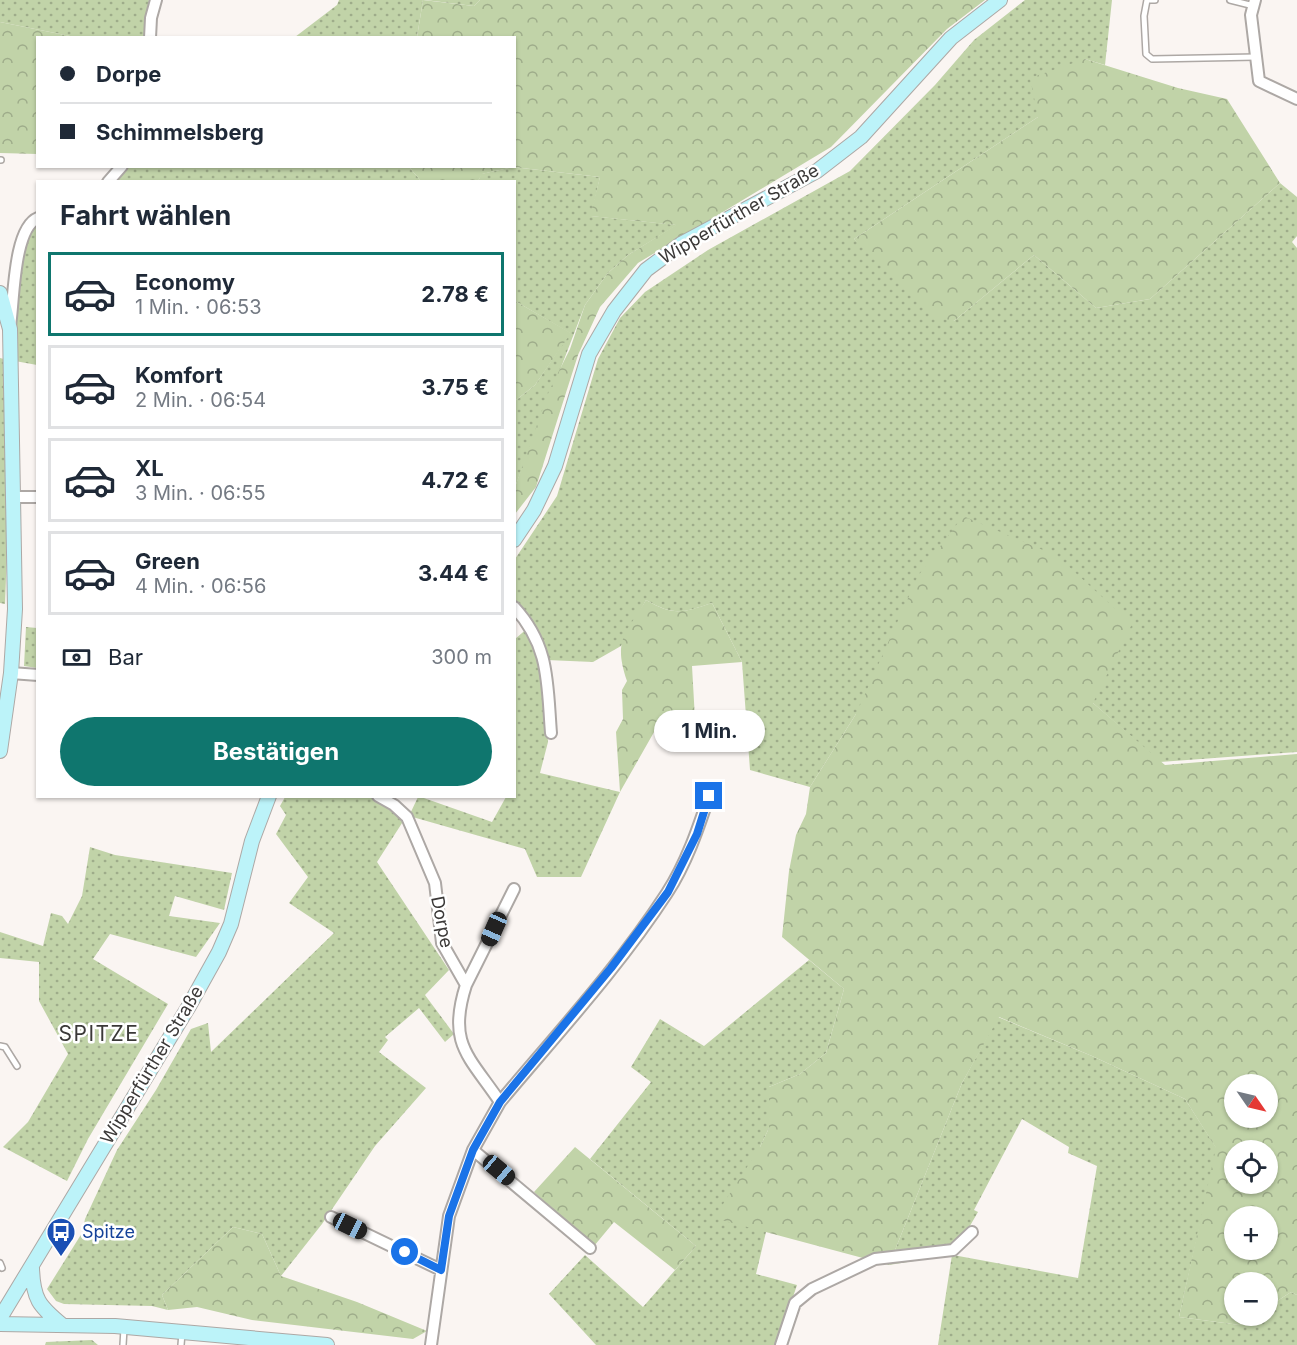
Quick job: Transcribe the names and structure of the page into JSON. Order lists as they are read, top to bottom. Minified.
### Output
{"streets":{"main road":["Wipperfürther Straße"],"street":["Dorpe"]},"districts":["SPITZE"],"places":{"bus stop":["Spitze"]},"north":"bottom right","page":{"banner":["Dorpe","Schimmelsberg"],"heading":"Fahrt wählen","list":[{"name":"Economy","note":"1 Min. · 06:53","value":"2.78 €"},{"name":"Komfort","note":"2 Min. · 06:54","value":"3.75 €"},{"name":"XL","note":"3 Min. · 06:55","value":"4.72 €"},{"name":"Green","note":"4 Min. · 06:56","value":"3.44 €"}],"pay":["Bar","300 m"],"buttons":"Bestätigen","bubble":"1 Min.","map_buttons":["+","−"]}}
